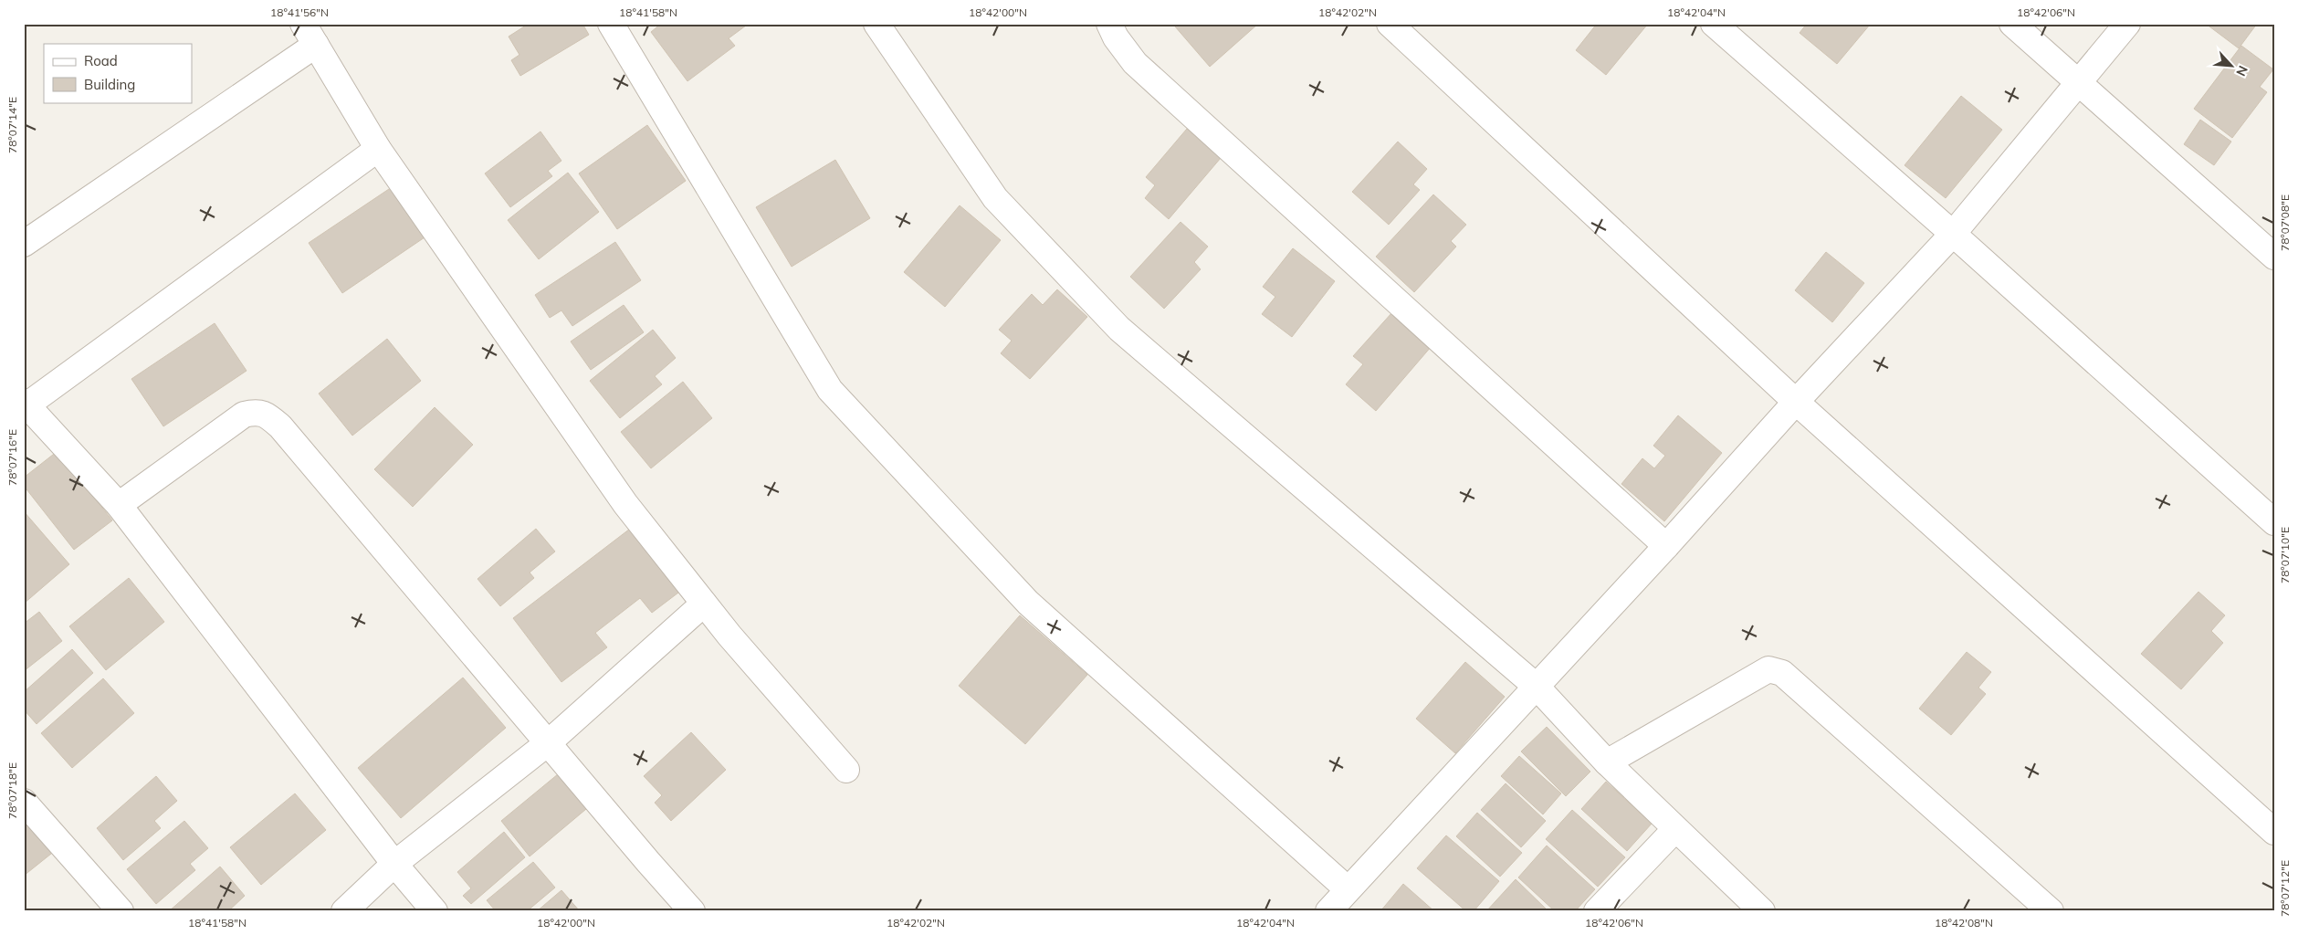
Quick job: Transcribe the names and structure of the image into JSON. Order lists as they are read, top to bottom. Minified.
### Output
{"legend":["Road","Building"],"north":"bottom right","coordinates":["18°41'56\"N","18°41'58\"N","18°42'00\"N","18°42'02\"N","18°42'04\"N","18°42'06\"N","78°07'14\"E","78°07'08\"E","78°07'16\"E","78°07'10\"E","78°07'18\"E","78°07'12\"E","18°42'08\"N"]}
